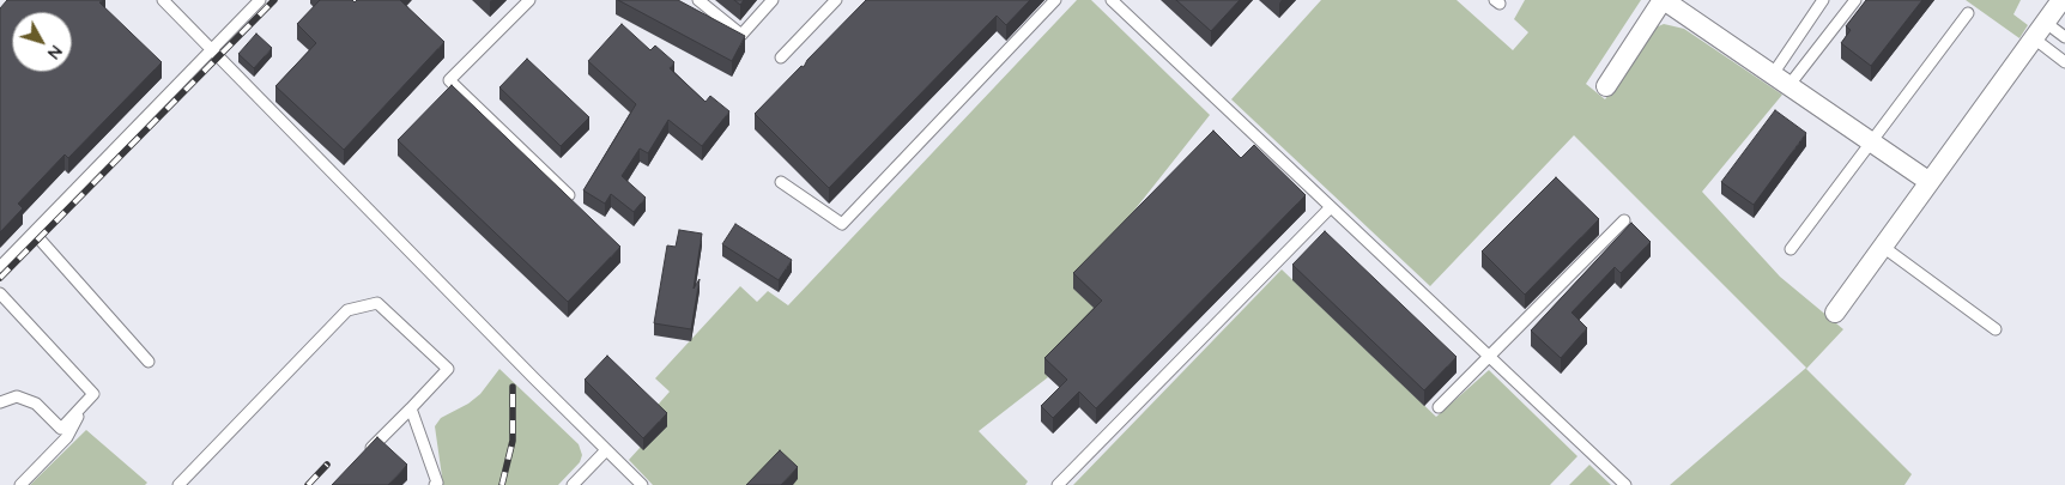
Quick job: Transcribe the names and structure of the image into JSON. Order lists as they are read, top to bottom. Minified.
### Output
{"north":"bottom right"}
